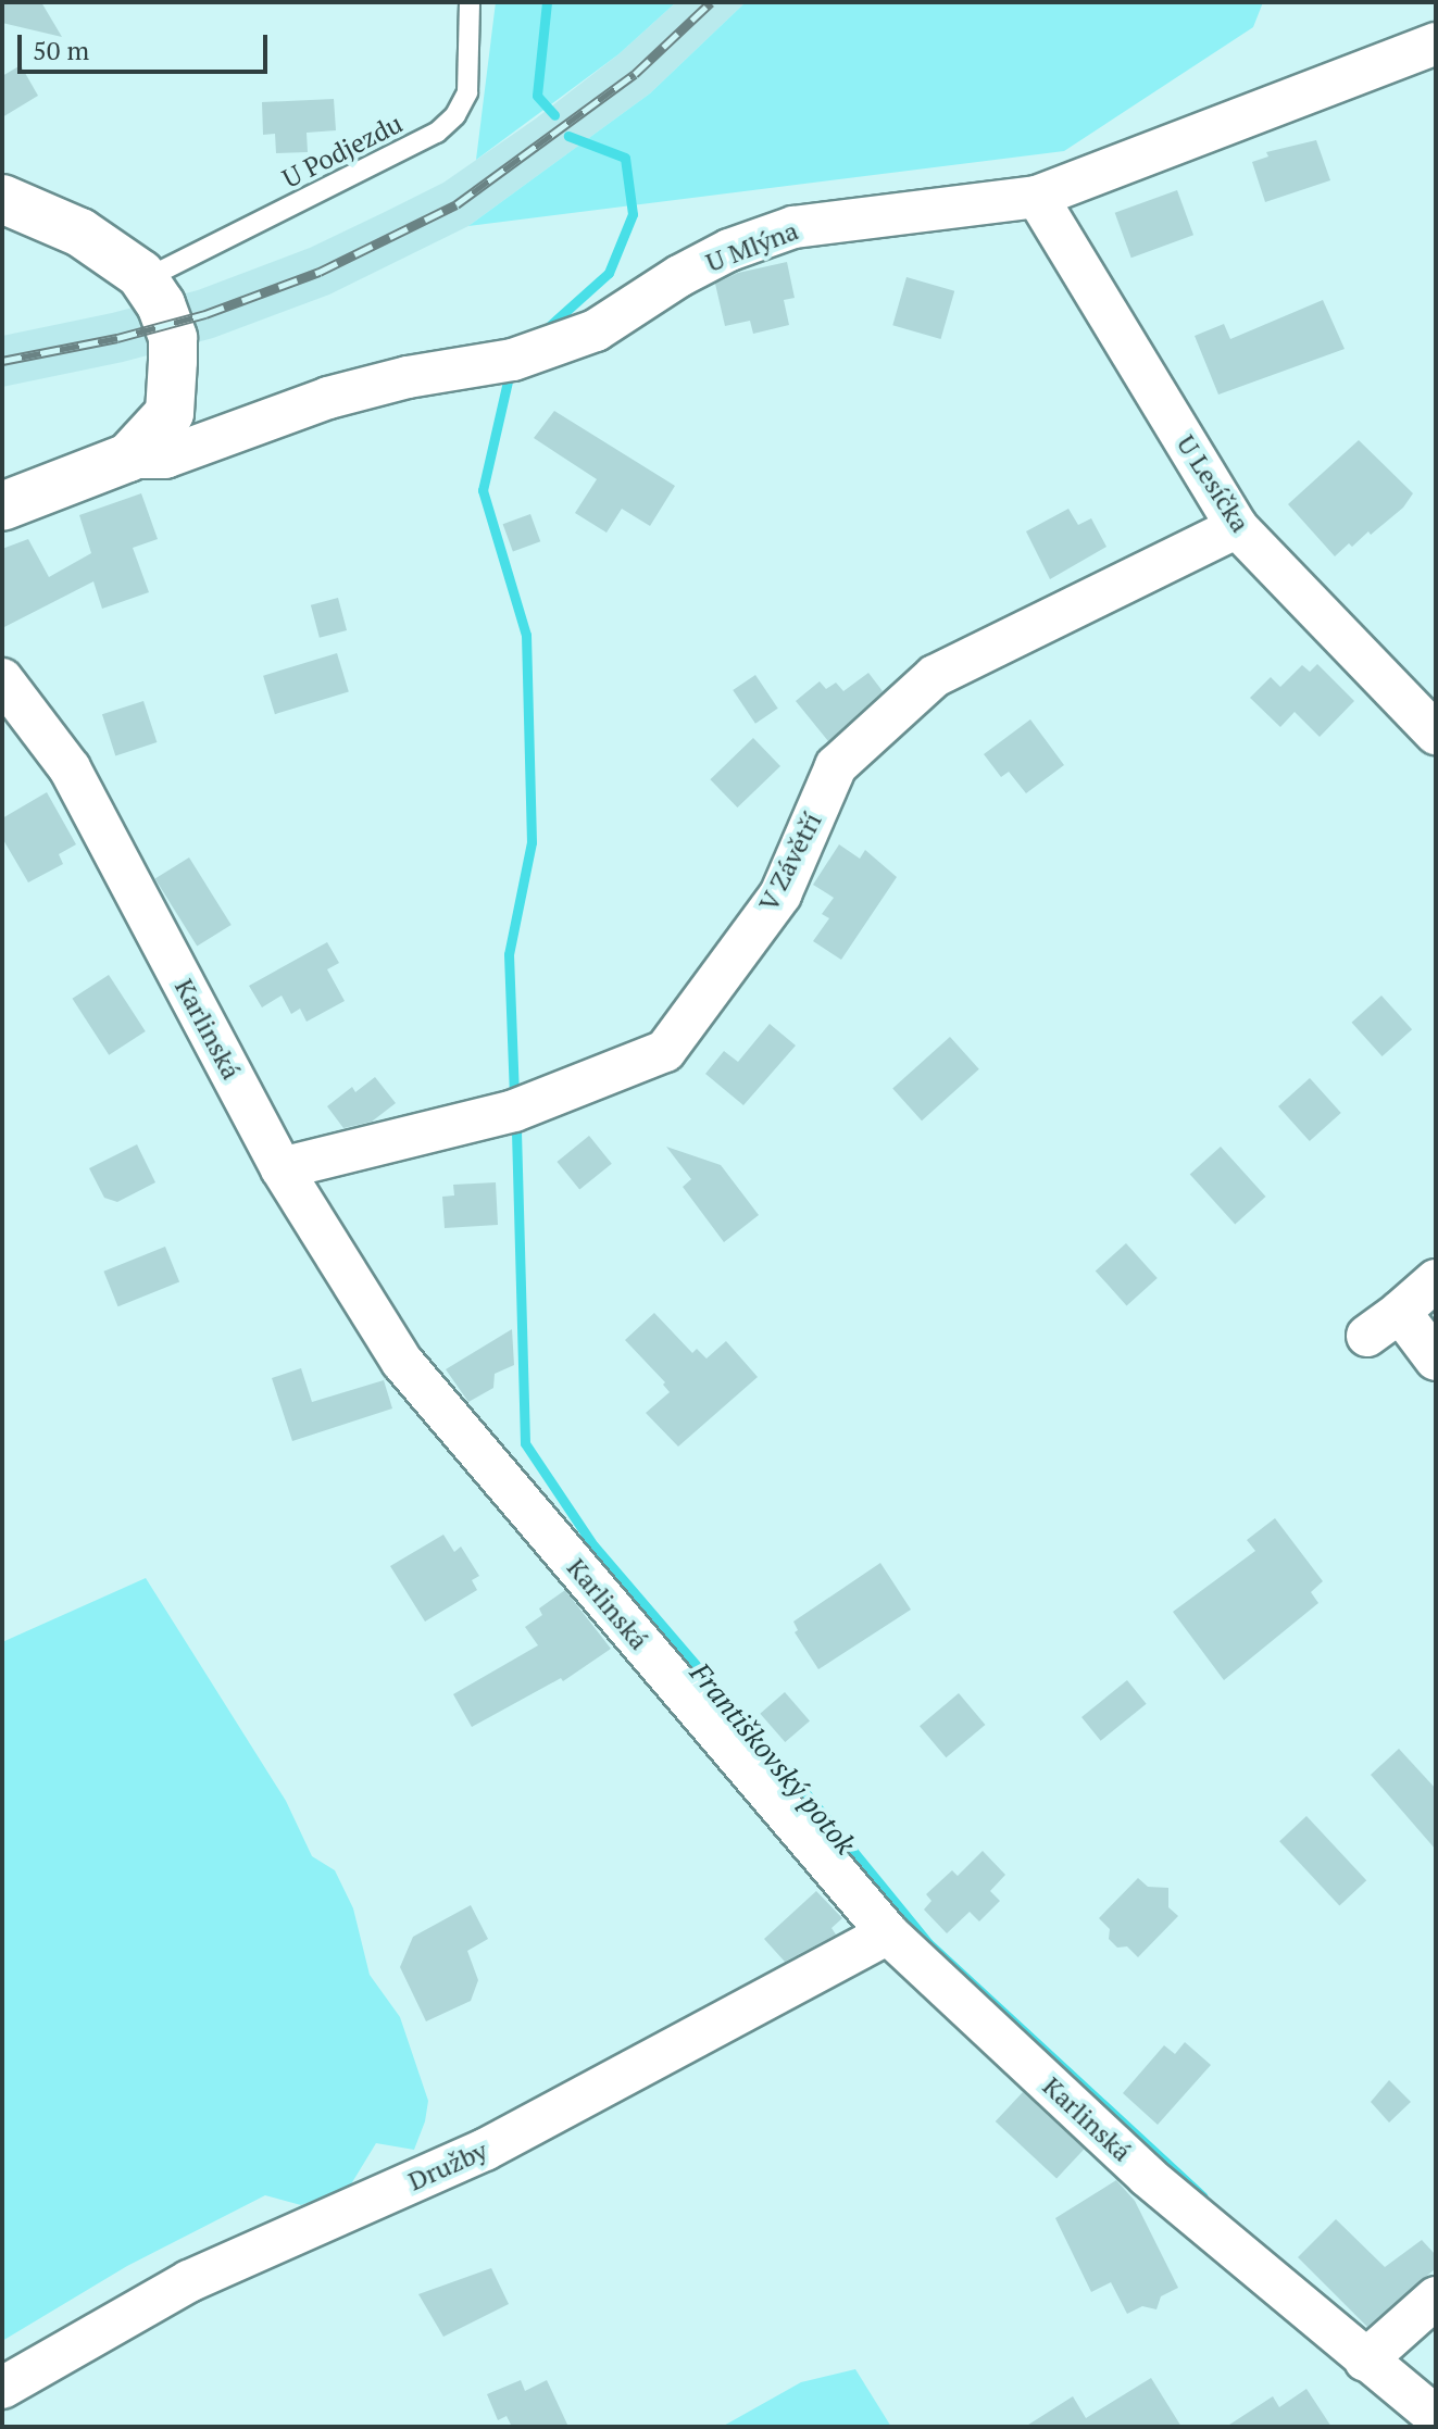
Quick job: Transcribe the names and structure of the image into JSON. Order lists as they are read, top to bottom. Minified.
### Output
{"streets":{"street":["U Mlýna","U Lesíčka","V Závětří","Karlinská","Družby"],"lane":["U Podjezdu"]},"crossings":[["U Mlýna","U Lesíčka"],["U Lesíčka","V Závětří"],["V Závětří","Karlinská"],["Karlinská","Družby"]],"water":["Františkovský potok"],"scale_bar":"50 m"}
